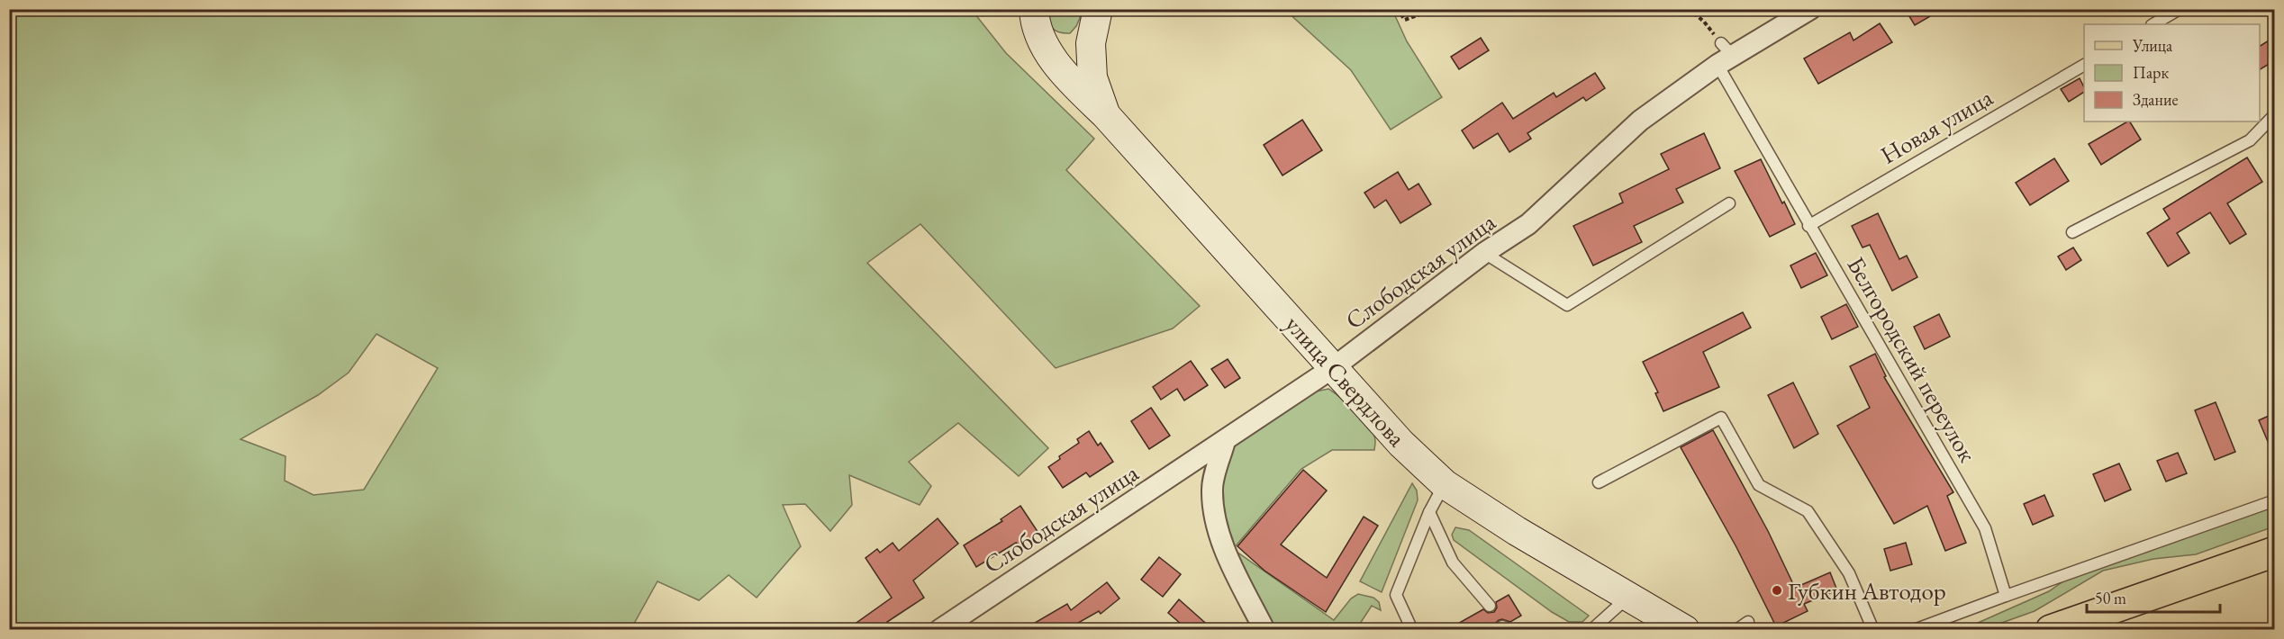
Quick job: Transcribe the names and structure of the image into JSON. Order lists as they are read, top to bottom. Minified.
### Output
{"streets":{"main road":["улица Свердлова"],"street":["Слободская улица"],"lane":["Новая улица","Белгородский переулок"]},"crossings":[["Новая улица","Белгородский переулок"],["Слободская улица","Белгородский переулок"],["Слободская улица","улица Свердлова"]],"places":["Губкин Автодор"],"legend":["Улица","Парк","Здание"],"scale_bar":"50 m"}
